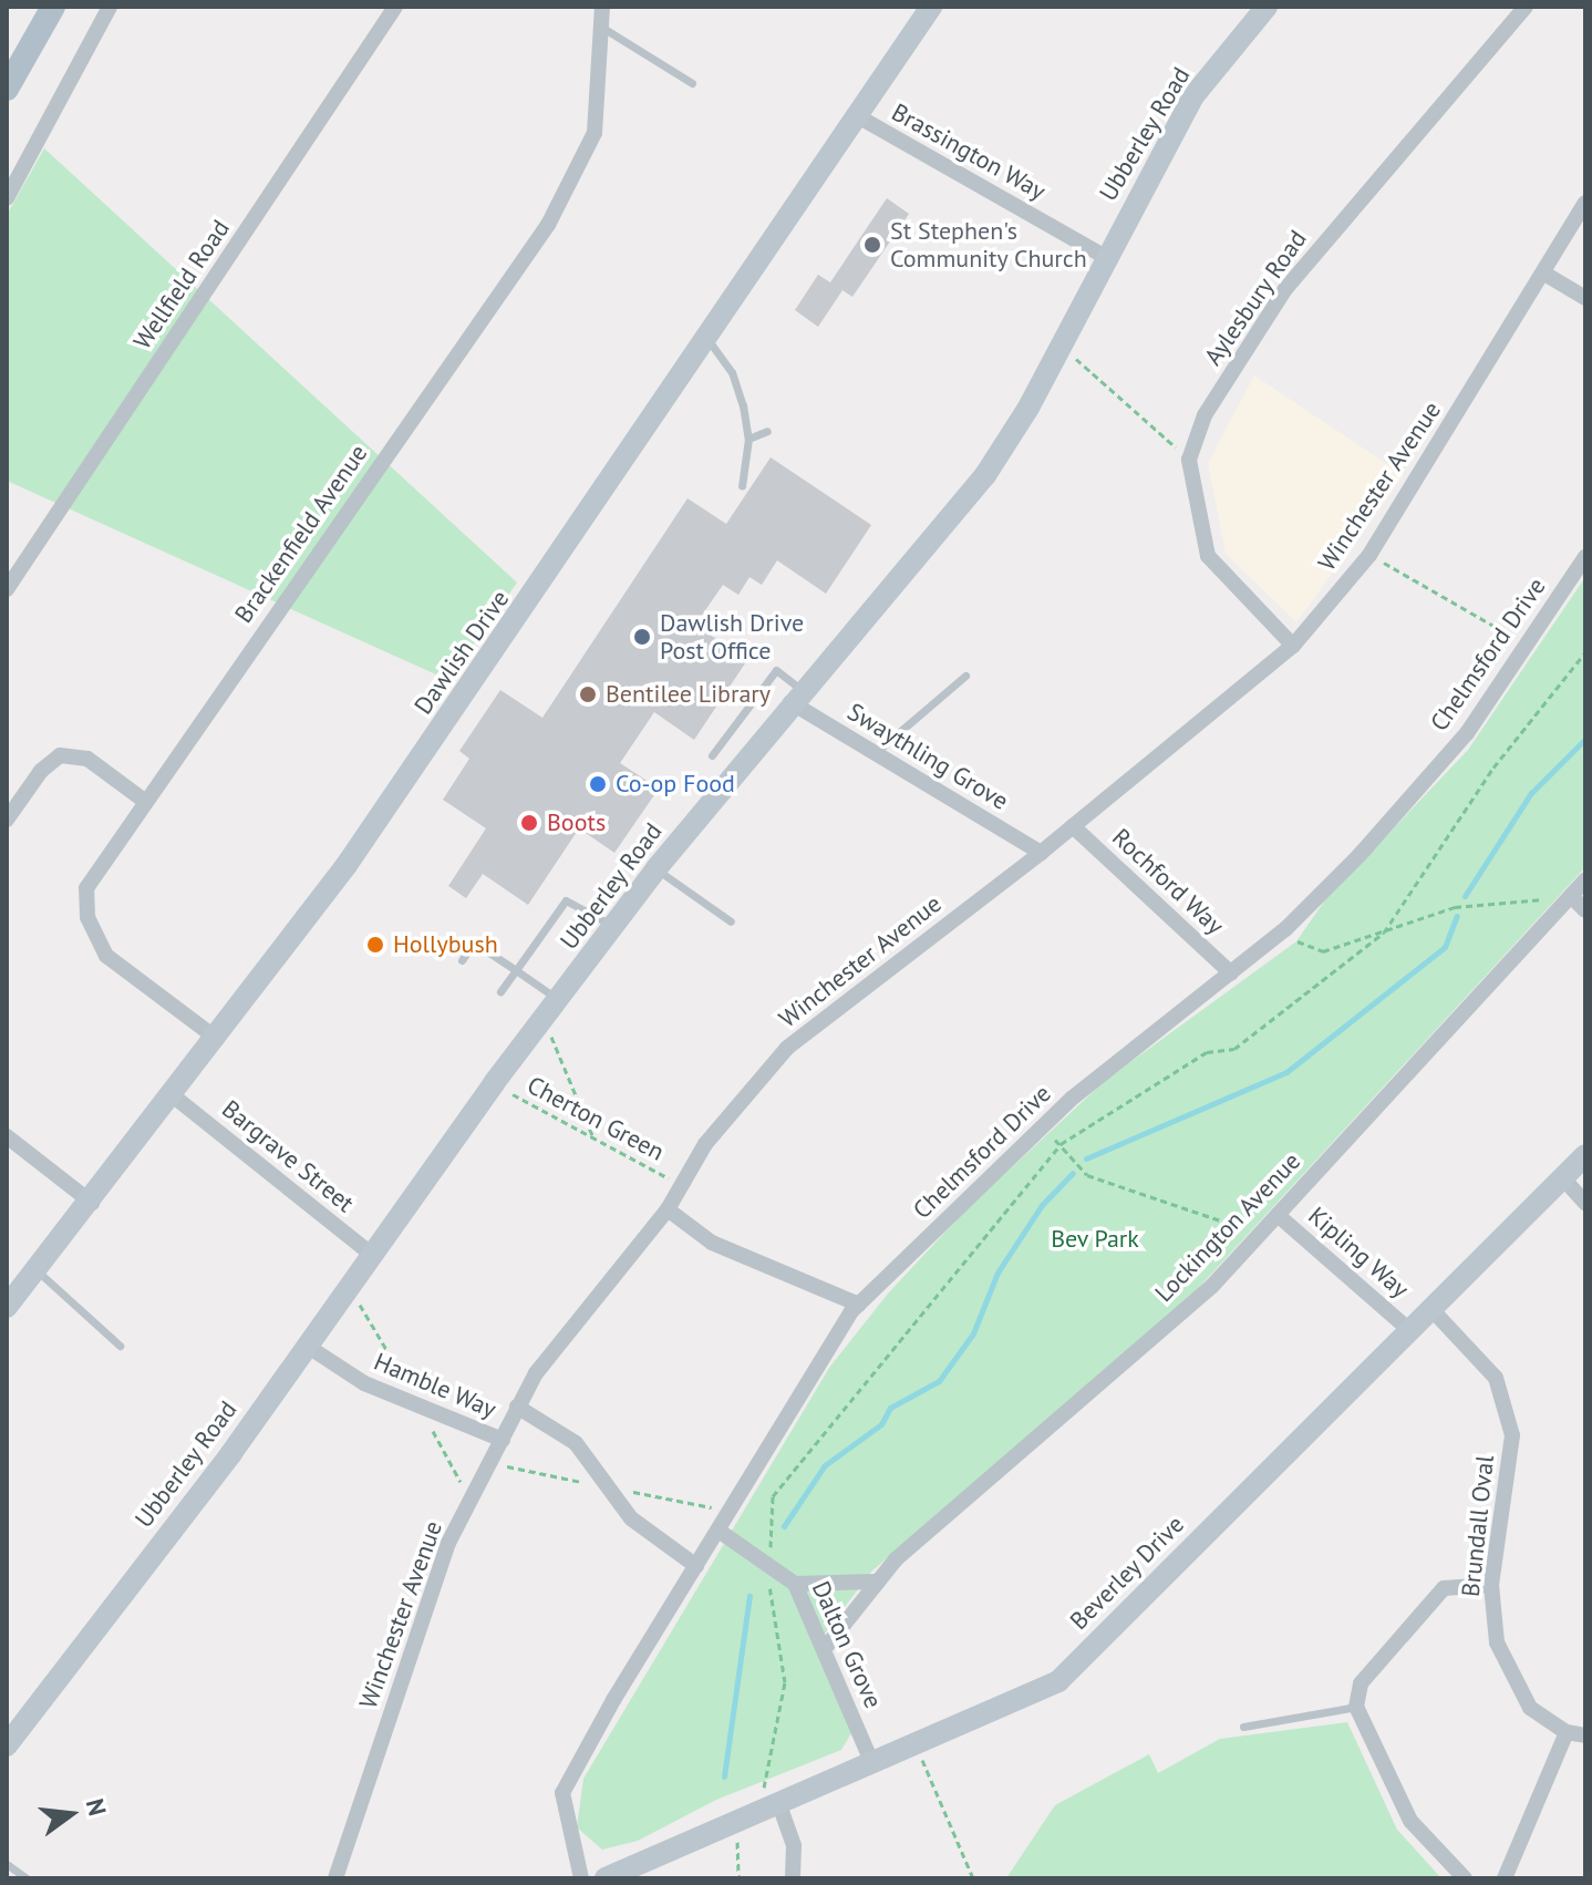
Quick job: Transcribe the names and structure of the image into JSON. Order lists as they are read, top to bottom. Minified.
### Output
{"streets":{"street":["Ubberley Road","Brassington Way","Wellfield Road","Aylesbury Road","Winchester Avenue","Brackenfield Avenue","Dawlish Drive","Chelmsford Drive","Swaythling Grove","Rochford Way","Bargrave Street","Lockington Avenue","Kipling Way","Hamble Way","Brundall Oval","Beverley Drive","Dalton Grove"],"path":["Cherton Green"]},"crossings":[["Ubberley Road","Brassington Way"],["Ubberley Road","Swaythling Grove"],["Ubberley Road","Cherton Green"],["Ubberley Road","Bargrave Street"],["Ubberley Road","Hamble Way"],["Brassington Way","Dawlish Drive"],["Winchester Avenue","Swaythling Grove"],["Winchester Avenue","Rochford Way"],["Winchester Avenue","Cherton Green"],["Winchester Avenue","Hamble Way"],["Brackenfield Avenue","Dawlish Drive"],["Dawlish Drive","Bargrave Street"],["Chelmsford Drive","Rochford Way"],["Chelmsford Drive","Dalton Grove"],["Lockington Avenue","Kipling Way"],["Lockington Avenue","Dalton Grove"],["Kipling Way","Beverley Drive"],["Brundall Oval","Beverley Drive"],["Beverley Drive","Dalton Grove"]],"parks":["Bev Park"],"places":["St Stephen's Community Church","Dawlish Drive Post Office","Bentilee Library","Co-op Food","Boots","Hollybush"],"north":"right"}
